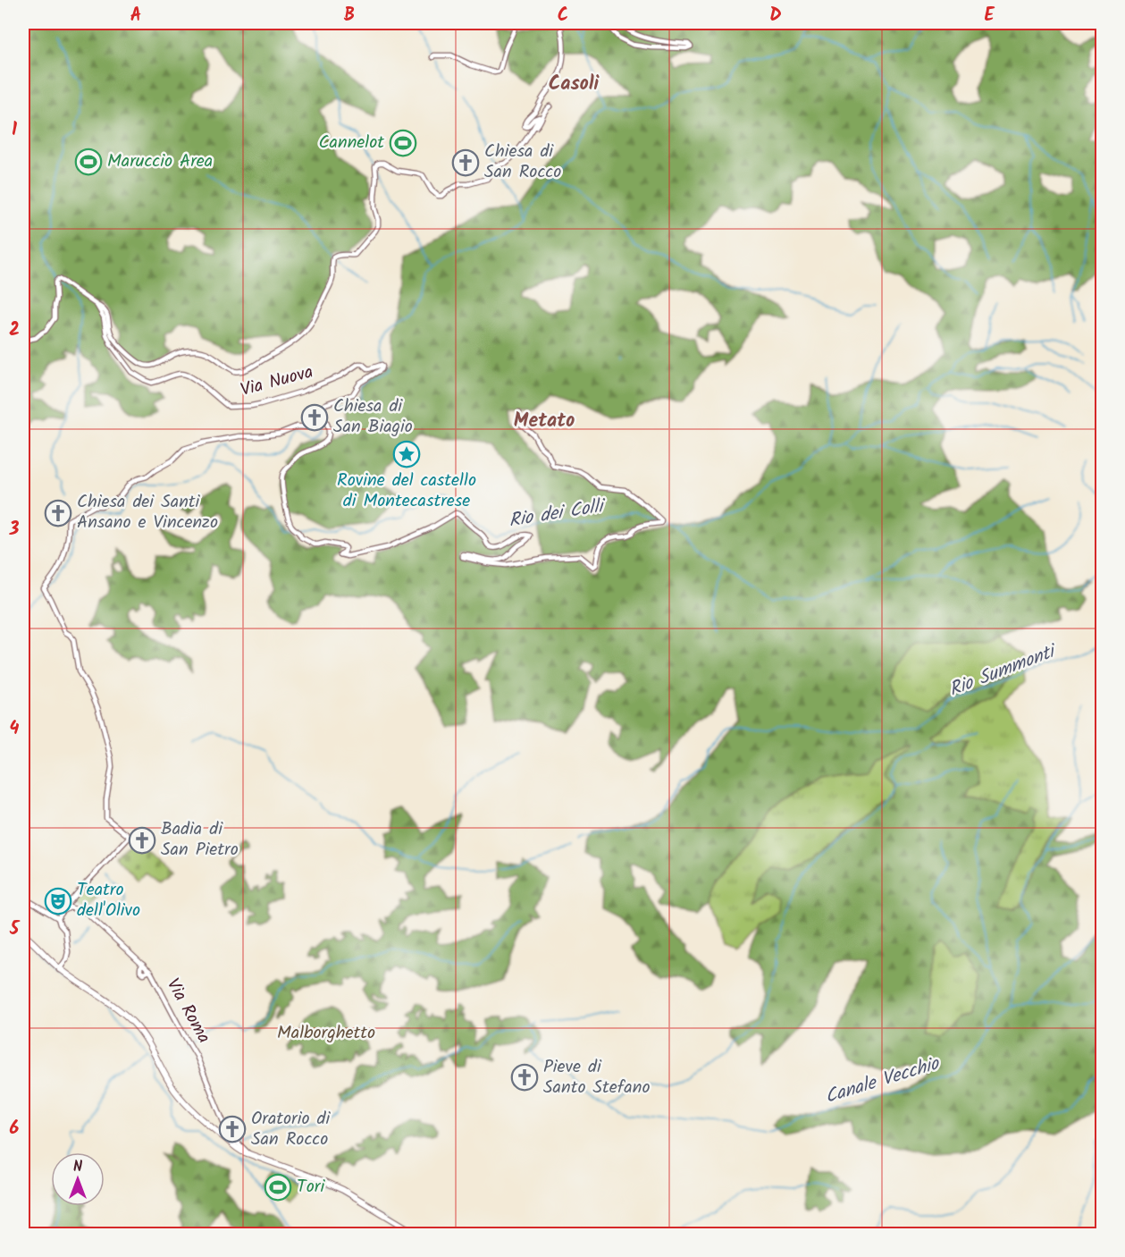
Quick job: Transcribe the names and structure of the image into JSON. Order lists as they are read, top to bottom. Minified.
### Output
{"streets":{"street":["Via Nuova","Via Roma"]},"crossings":[["Via Nuova","Via Roma"]],"districts":["Casoli","Metato"],"water":["Rio dei Colli","Rio Summonti","Canale Vecchio"],"parks":["Malborghetto"],"places":{"sports":["Cannelot","Maruccio Area","Tori"],"church":["Chiesa di San Rocco","Chiesa di San Biagio","Chiesa dei Santi Ansano e Vincenzo","Badia di San Pietro","Pieve di Santo Stefano","Oratorio di San Rocco"],"place":["Rovine del castello di Montecastrese"],"theatre":["Teatro dell'Olivo"]},"north":"top","grid":{"columns":["A","B","C","D","E"],"rows":["1","2","3","4","5","6"]}}
